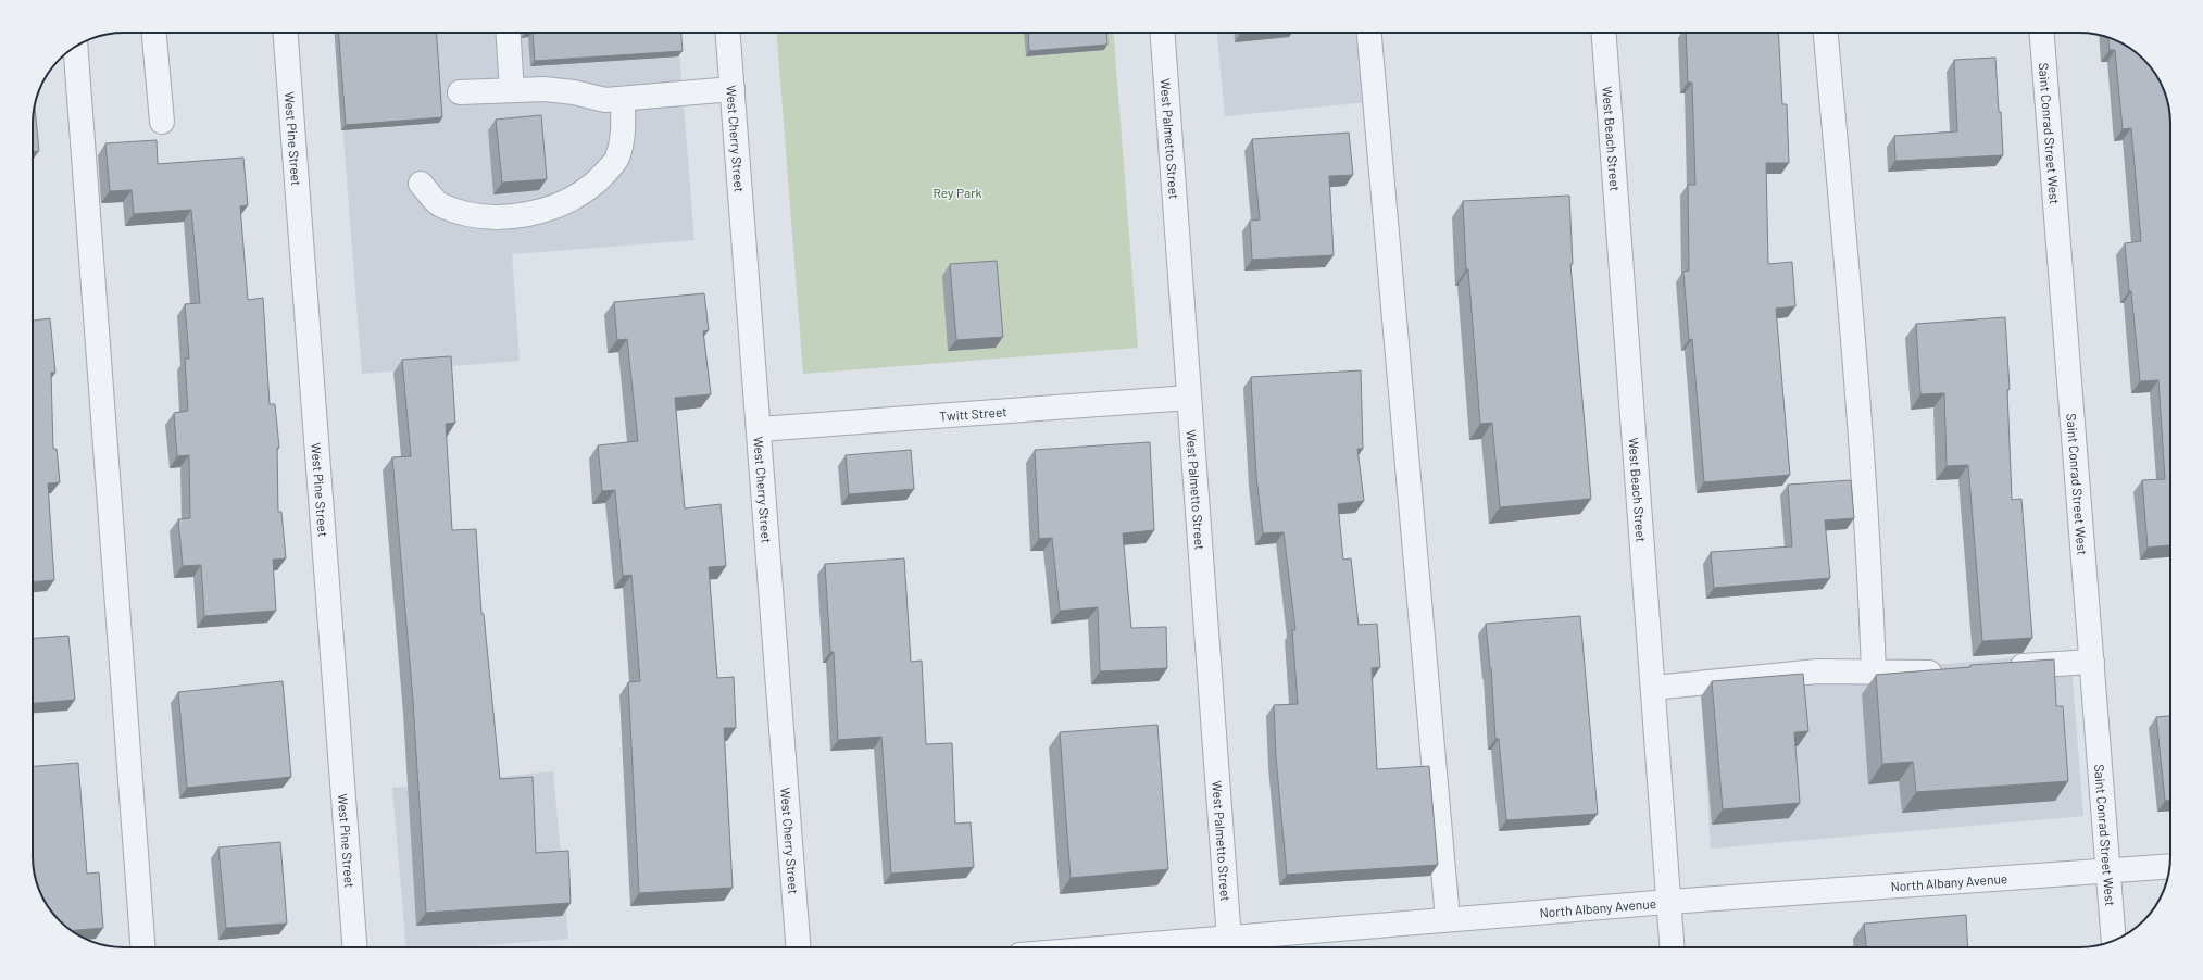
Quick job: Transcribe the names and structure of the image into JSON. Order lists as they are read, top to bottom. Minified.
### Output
{"streets":{"street":["Saint Conrad Street West","West Pine Street","West Cherry Street","West Palmetto Street","West Beach Street","Twitt Street","North Albany Avenue"]},"crossings":[["Saint Conrad Street West","North Albany Avenue"],["West Cherry Street","Twitt Street"],["West Palmetto Street","Twitt Street"],["West Palmetto Street","North Albany Avenue"],["West Beach Street","North Albany Avenue"]],"parks":["Rey Park"]}
